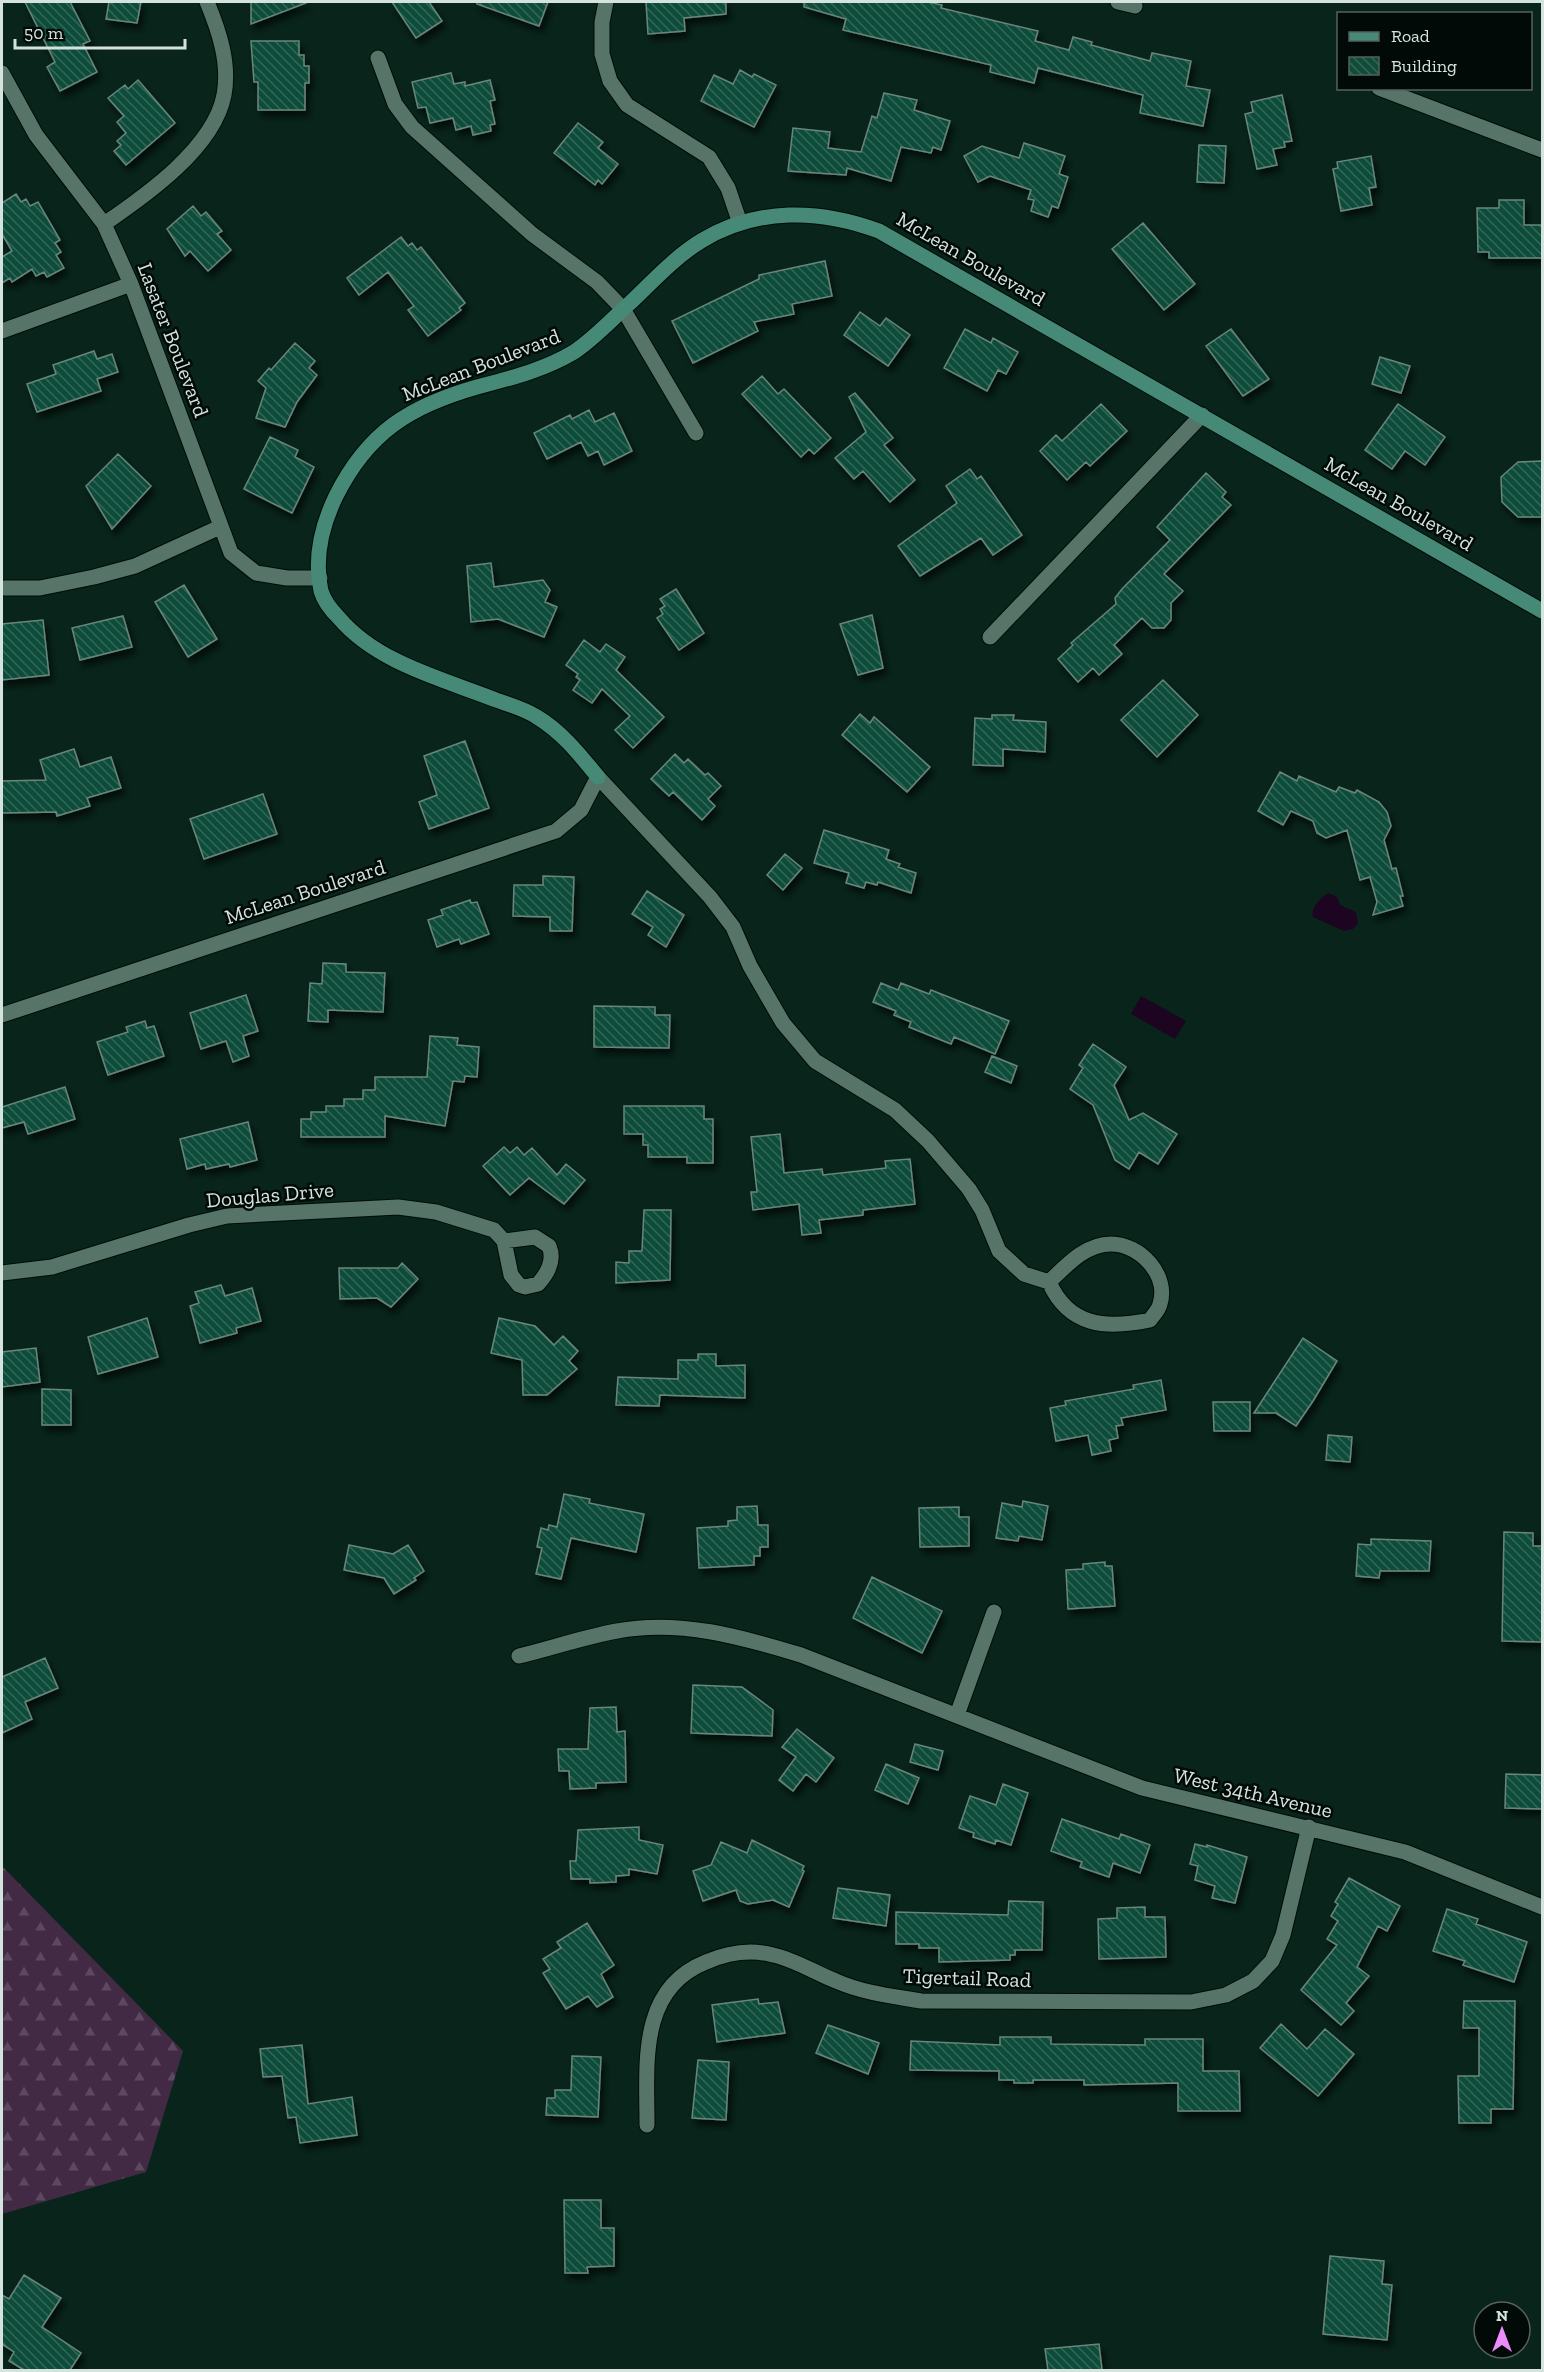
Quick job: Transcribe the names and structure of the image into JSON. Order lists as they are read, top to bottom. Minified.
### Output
{"streets":{"street":["McLean Boulevard","Lasater Boulevard","Douglas Drive","West 34th Avenue","Tigertail Road"]},"crossings":[["McLean Boulevard","Lasater Boulevard"],["West 34th Avenue","Tigertail Road"]],"legend":["Road","Building"],"scale_bar":"50 m","north":"top"}
